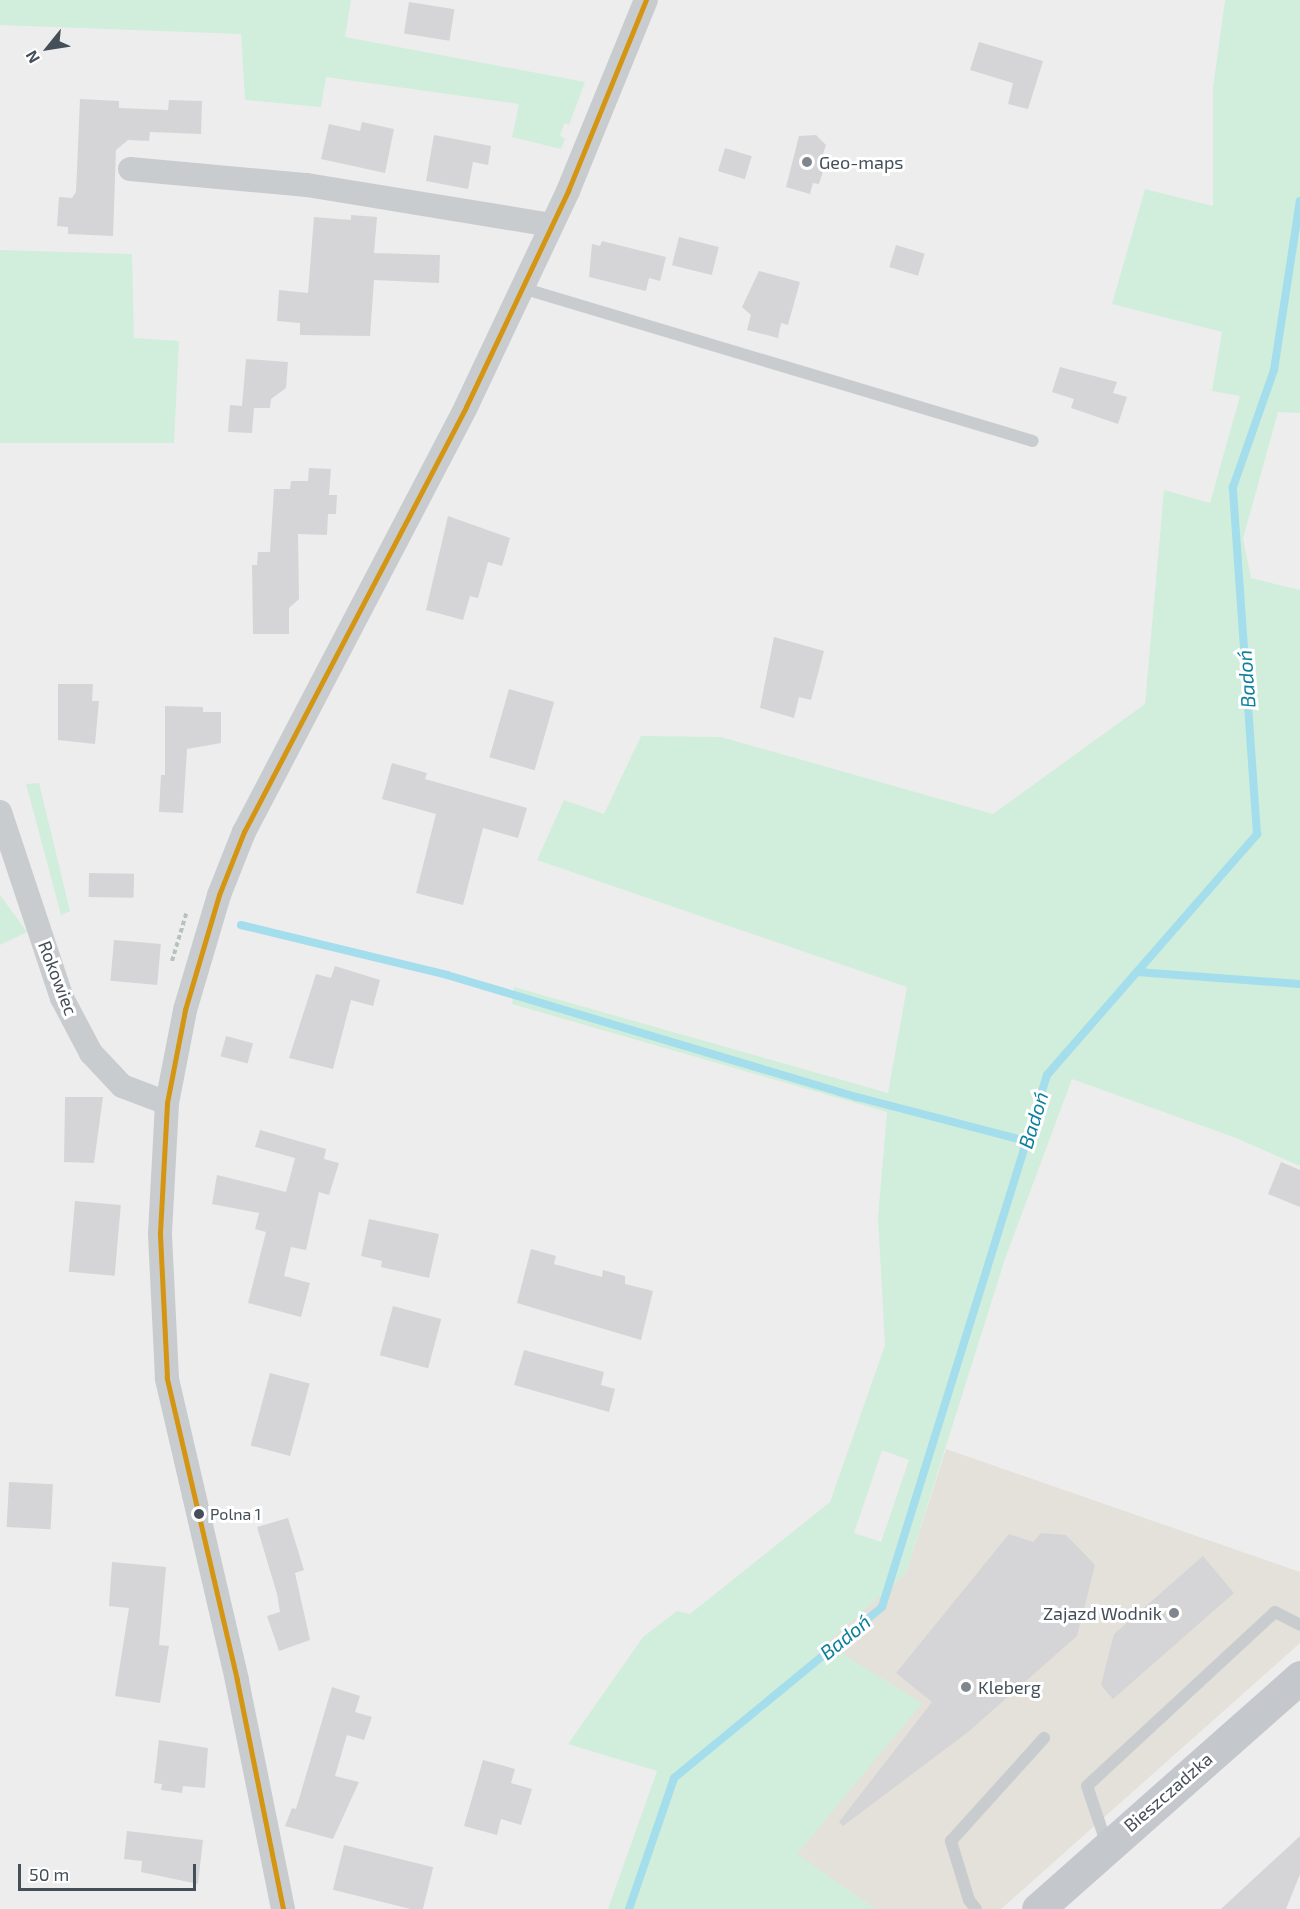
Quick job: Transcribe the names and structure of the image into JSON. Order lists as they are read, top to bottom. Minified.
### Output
{"streets":{"main road":["Bieszczadzka"],"street":["Rokowiec"]},"water":["Badoń"],"places":["Geo-maps","Polna 1","Zajazd Wodnik","Kleberg"],"scale_bar":"50 m","north":"bottom left"}
